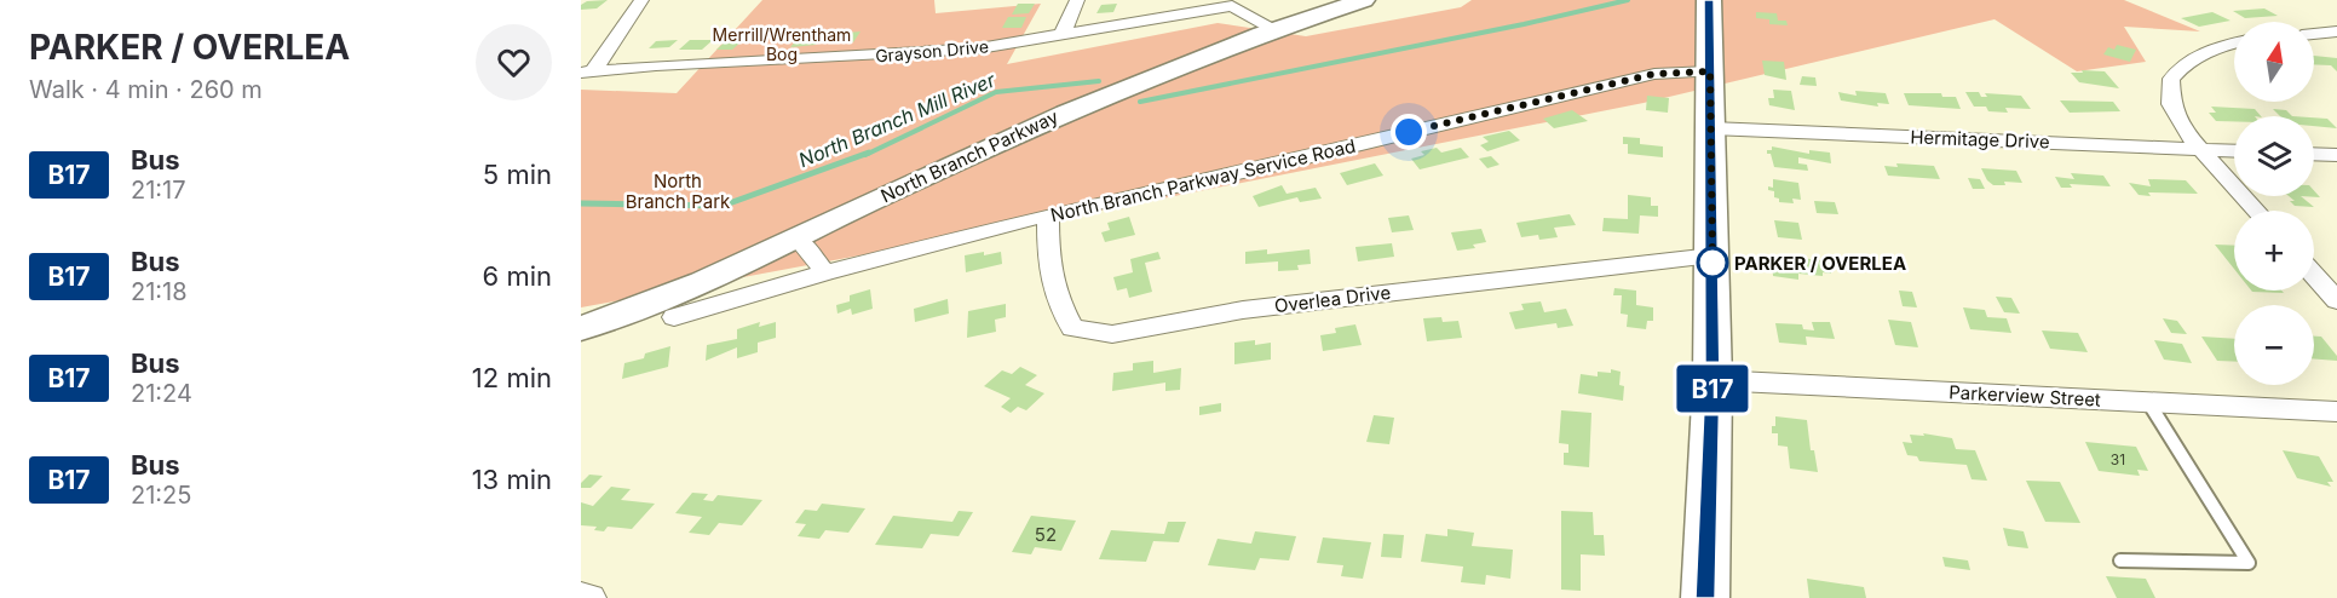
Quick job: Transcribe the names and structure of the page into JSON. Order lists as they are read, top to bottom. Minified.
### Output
{"streets":{"street":["Grayson Drive","Hermitage Drive","North Branch Parkway","North Branch Parkway Service Road","Overlea Drive","Parkerview Street"]},"crossings":[["Grayson Drive","North Branch Parkway"],["North Branch Parkway Service Road","Overlea Drive"]],"water":["North Branch Mill River"],"parks":["Merrill/Wrentham Bog","North Branch Park"],"places":["PARKER / OVERLEA"],"lines":["bus line B17"],"house_numbers":["31","52"],"north":"top","page":{"heading":["PARKER / OVERLEA","Walk · 4 min · 260 m"],"on_map":"B17","map_buttons":["+","−"],"list":[{"mark":"B17","name":"Bus","note":"21:17","value":"5 min"},{"mark":"B17","name":"Bus","note":"21:18","value":"6 min"},{"mark":"B17","name":"Bus","note":"21:24","value":"12 min"},{"mark":"B17","name":"Bus","note":"21:25","value":"13 min"}]}}
